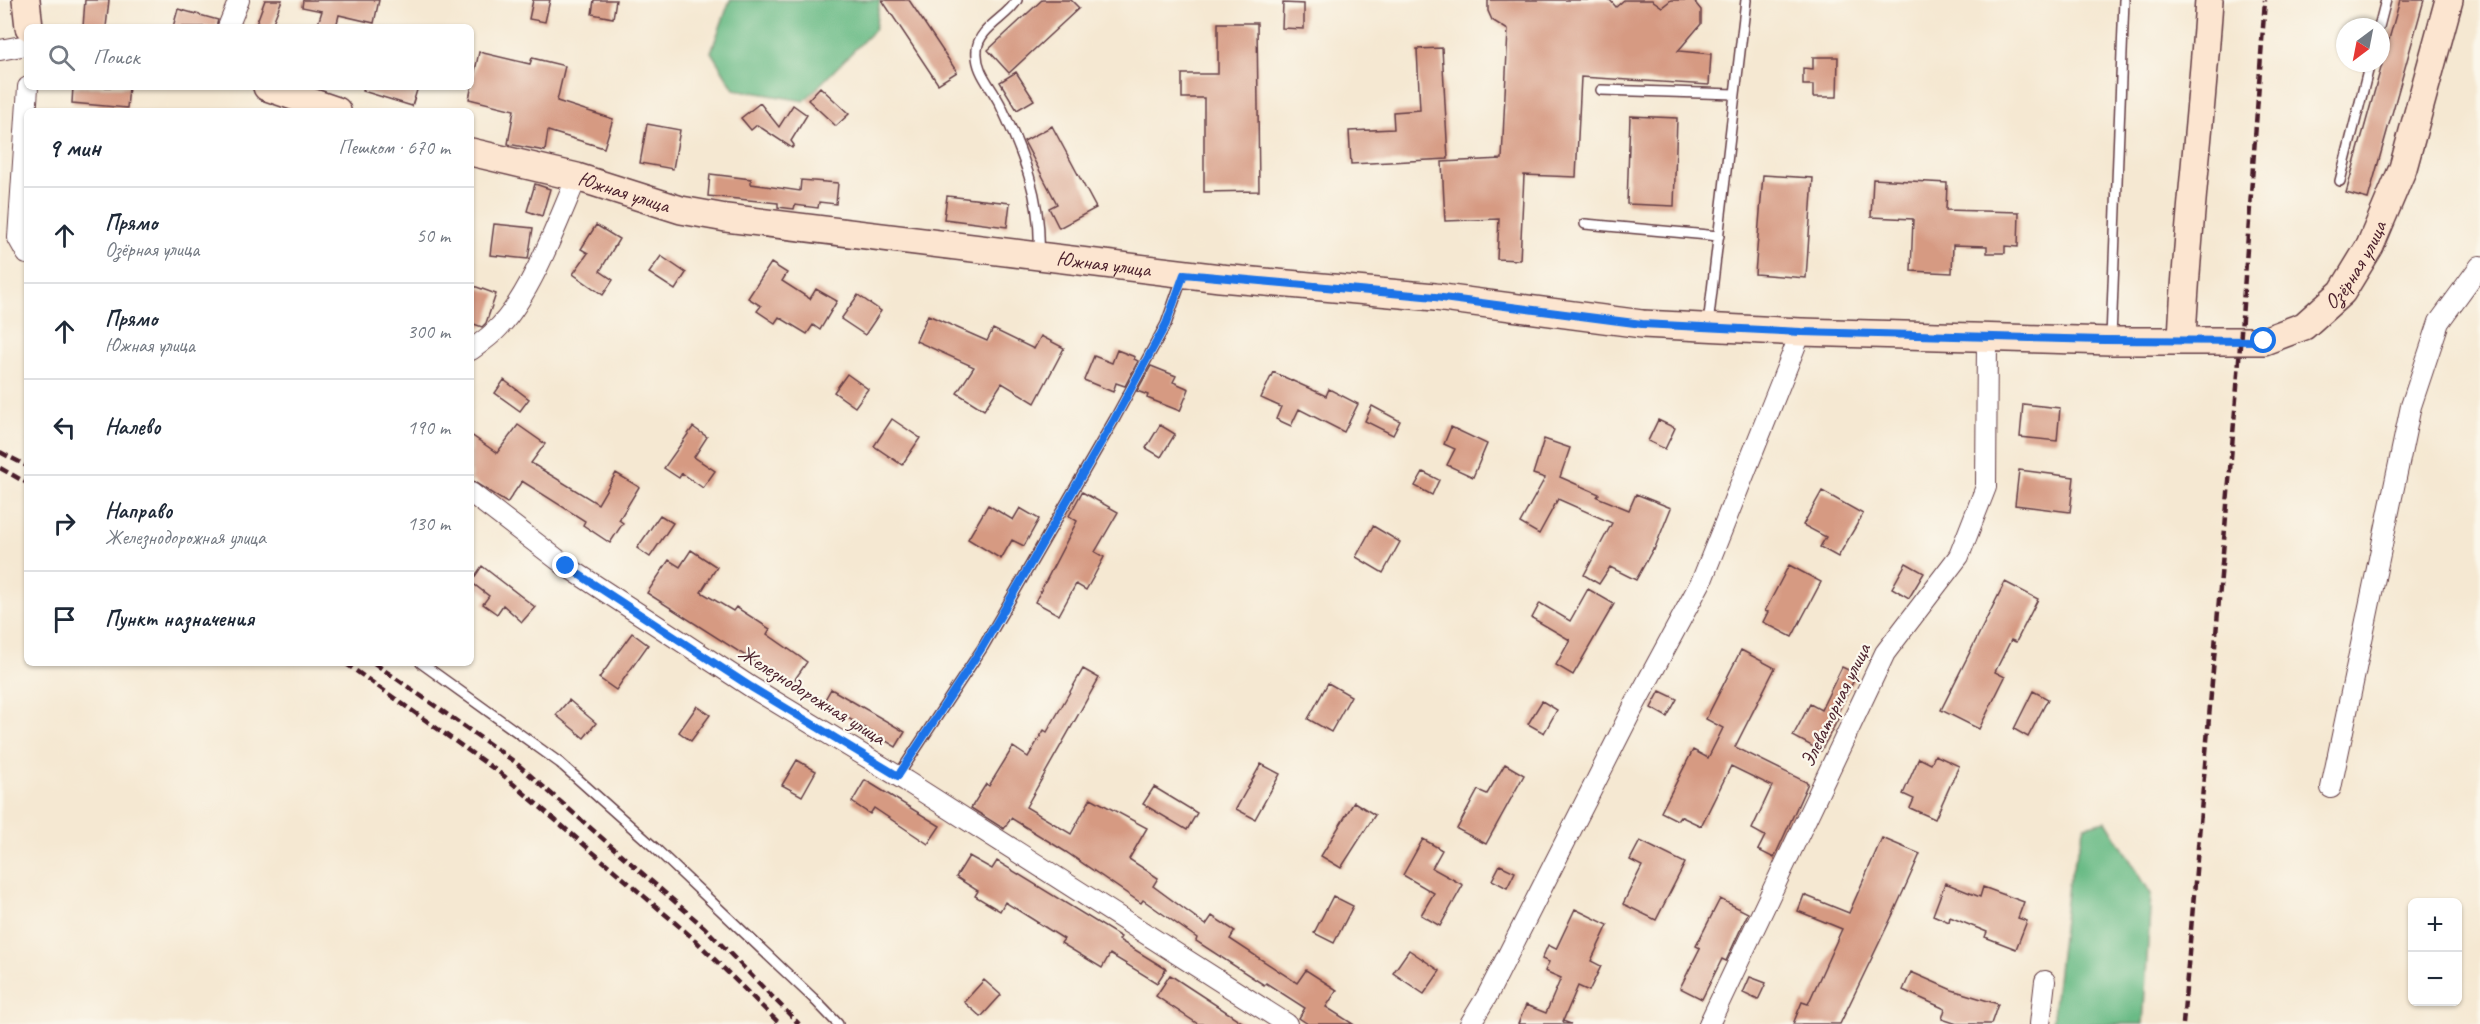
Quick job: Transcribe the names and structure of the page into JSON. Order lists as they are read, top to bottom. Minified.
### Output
{"streets":{"street":["Южная улица","Озёрная улица","Железнодорожная улица","Элеваторная улица"]},"crossings":[["Южная улица","Озёрная улица"],["Южная улица","Элеваторная улица"]],"north":"bottom left","page":{"search":"Поиск","heading":["9 мин","Пешком · 670 m"],"list":[["Прямо","Озёрная улица","50 m"],["Прямо","Южная улица","300 m"],["Налево","190 m"],["Направо","Железнодорожная улица","130 m"],"Пункт назначения"],"map_buttons":["+","−"]}}
